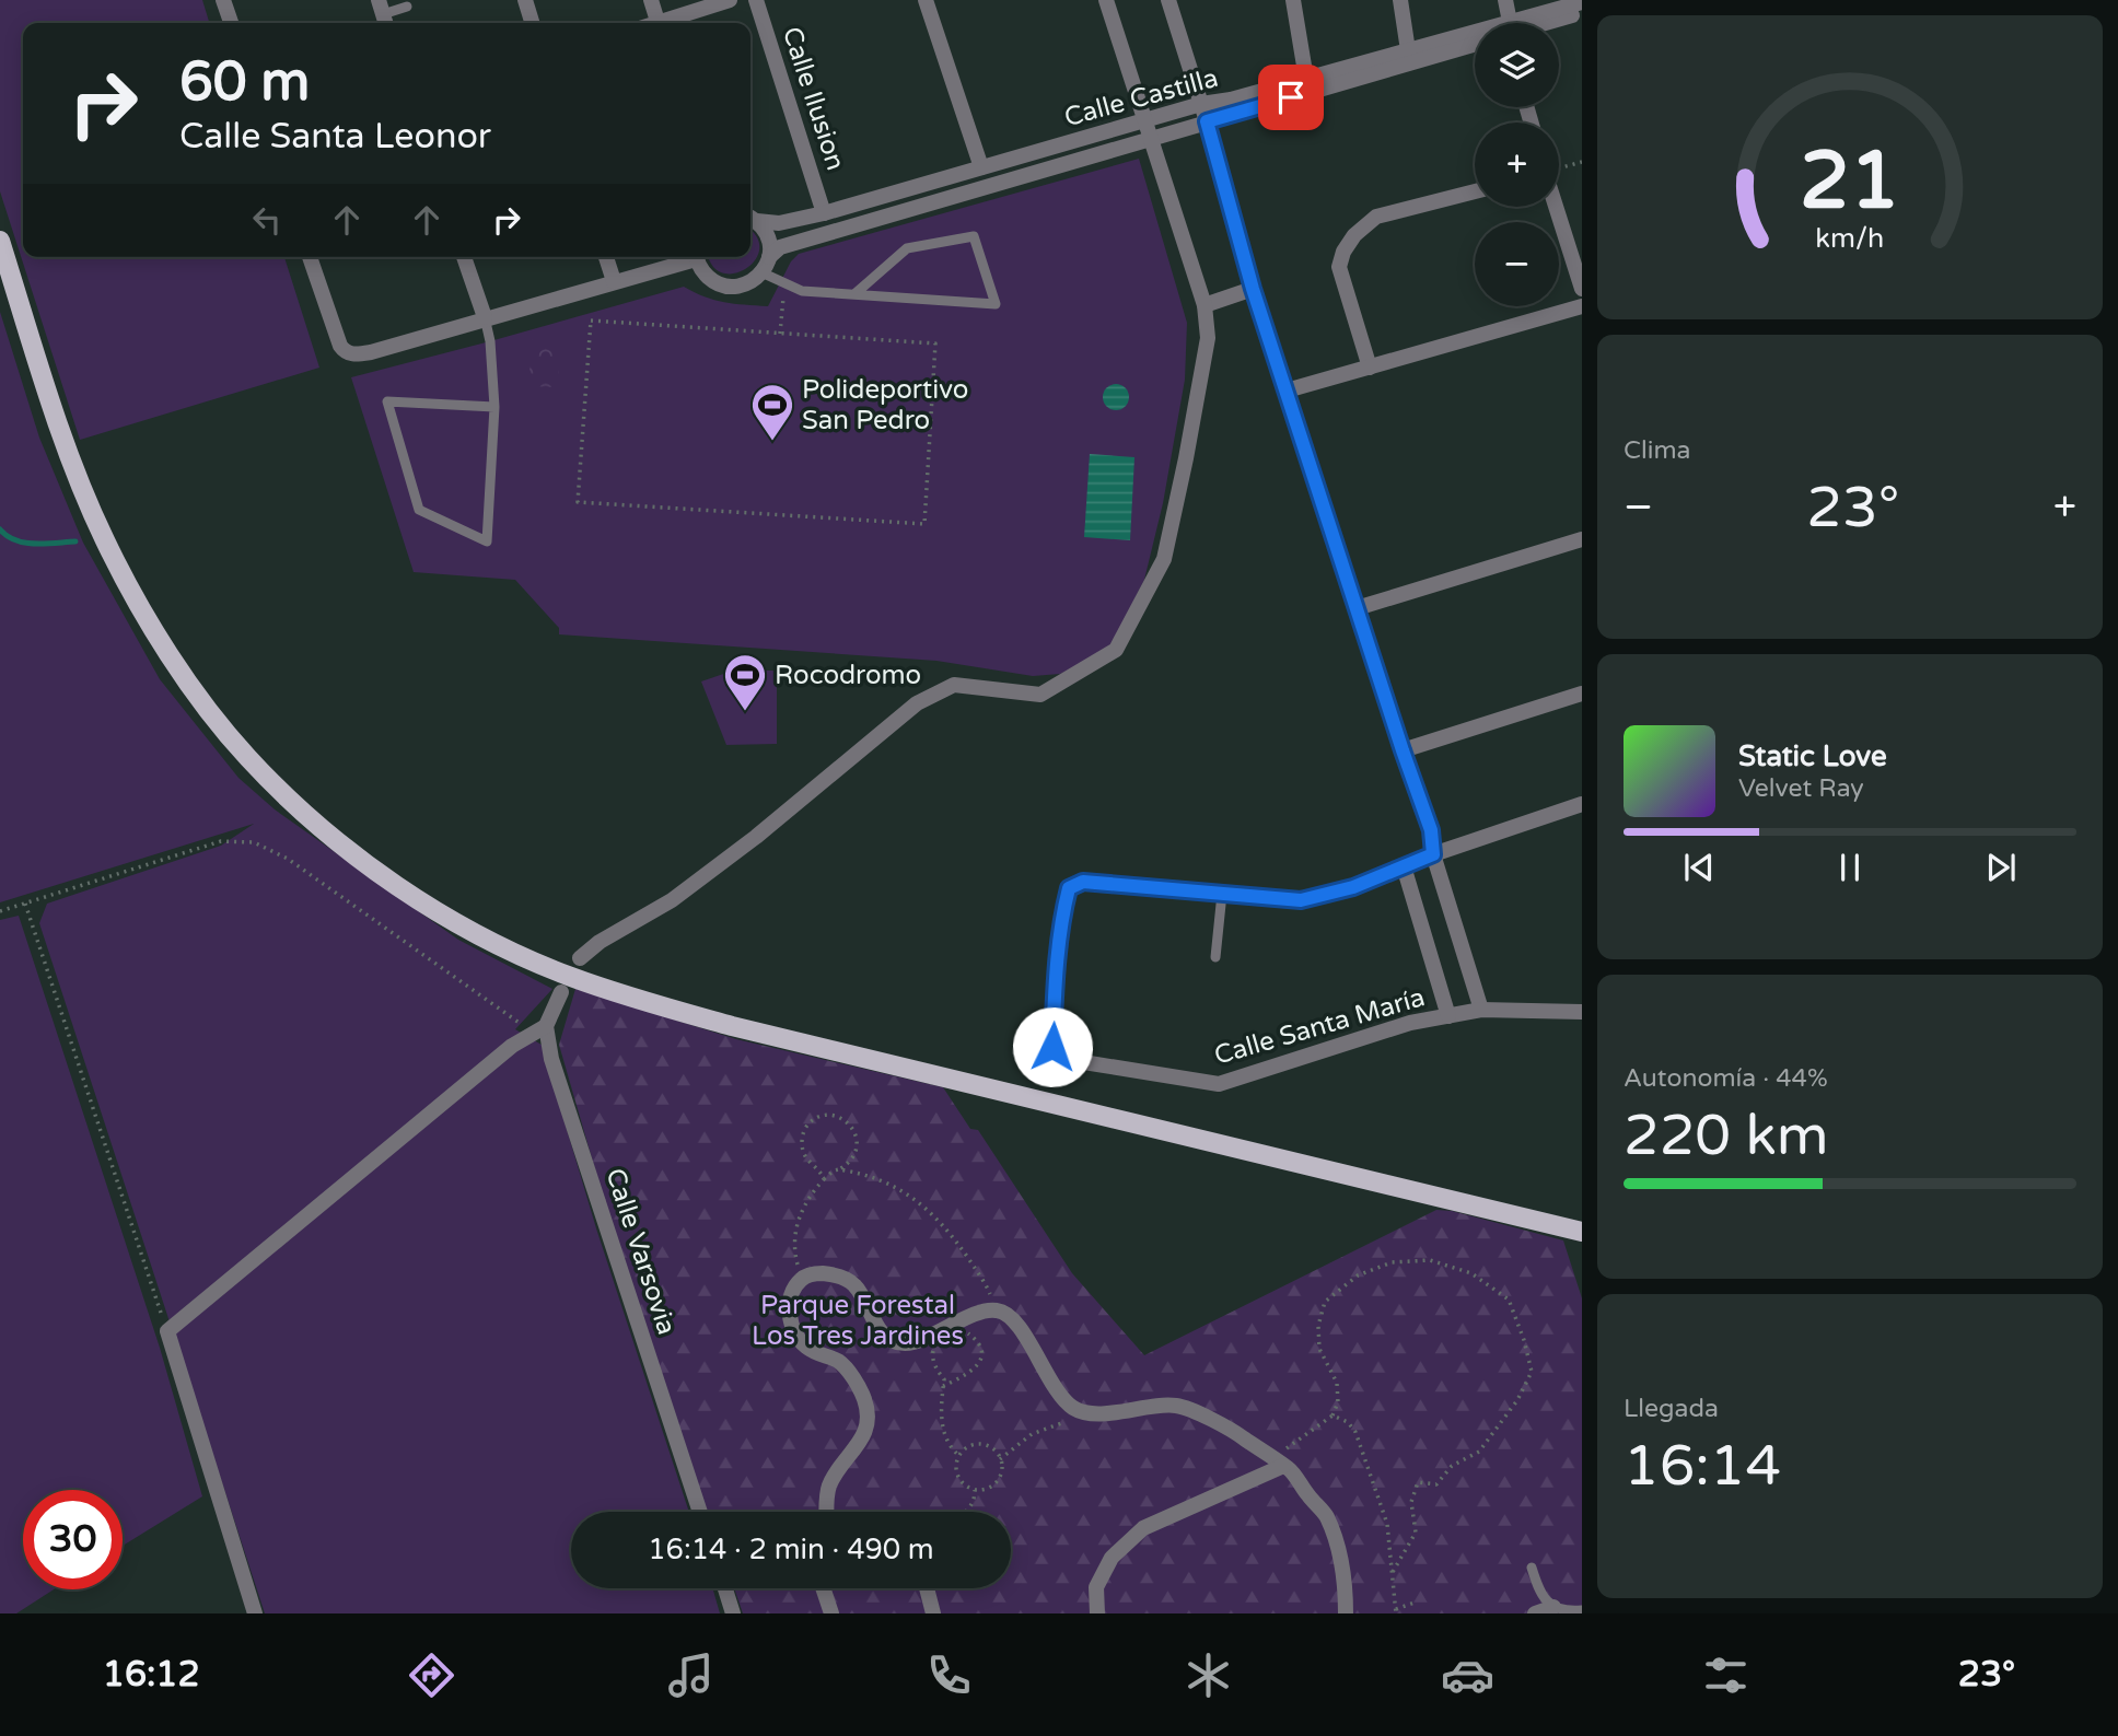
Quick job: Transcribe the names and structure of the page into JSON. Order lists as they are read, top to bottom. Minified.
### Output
{"streets":{"street":["Calle Castilla","Calle Ilusion","Calle Santa María","Calle Varsovia"]},"crossings":[["Calle Castilla","Calle Ilusion"]],"parks":["Parque Forestal Los Tres Jardines"],"places":{"sports":["Polideportivo San Pedro","Rocodromo"]},"page":{"map_buttons":["+","−"],"turn":["60 m","Calle Santa Leonor"],"tile":["Clima",["Autonomía · 44%","220 km"],["Llegada","16:14"]],"heat":["−","23°","+"],"song":["Static Love","Velvet Ray"],"limit":"30","trip":"16:14 · 2 min · 490 m","tabs":["16:12","23°"],"gauge":["21","km/h"]}}
